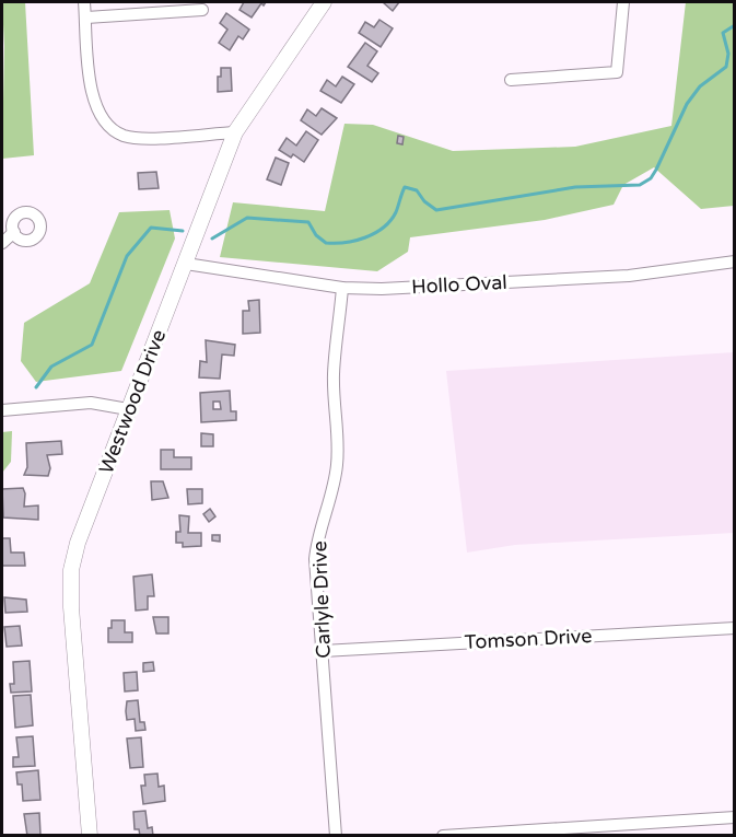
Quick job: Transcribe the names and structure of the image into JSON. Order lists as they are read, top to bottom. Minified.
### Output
{"streets":{"street":["Hollo Oval","Westwood Drive","Carlyle Drive","Tomson Drive"]},"crossings":[["Hollo Oval","Westwood Drive"],["Hollo Oval","Carlyle Drive"],["Carlyle Drive","Tomson Drive"]]}
